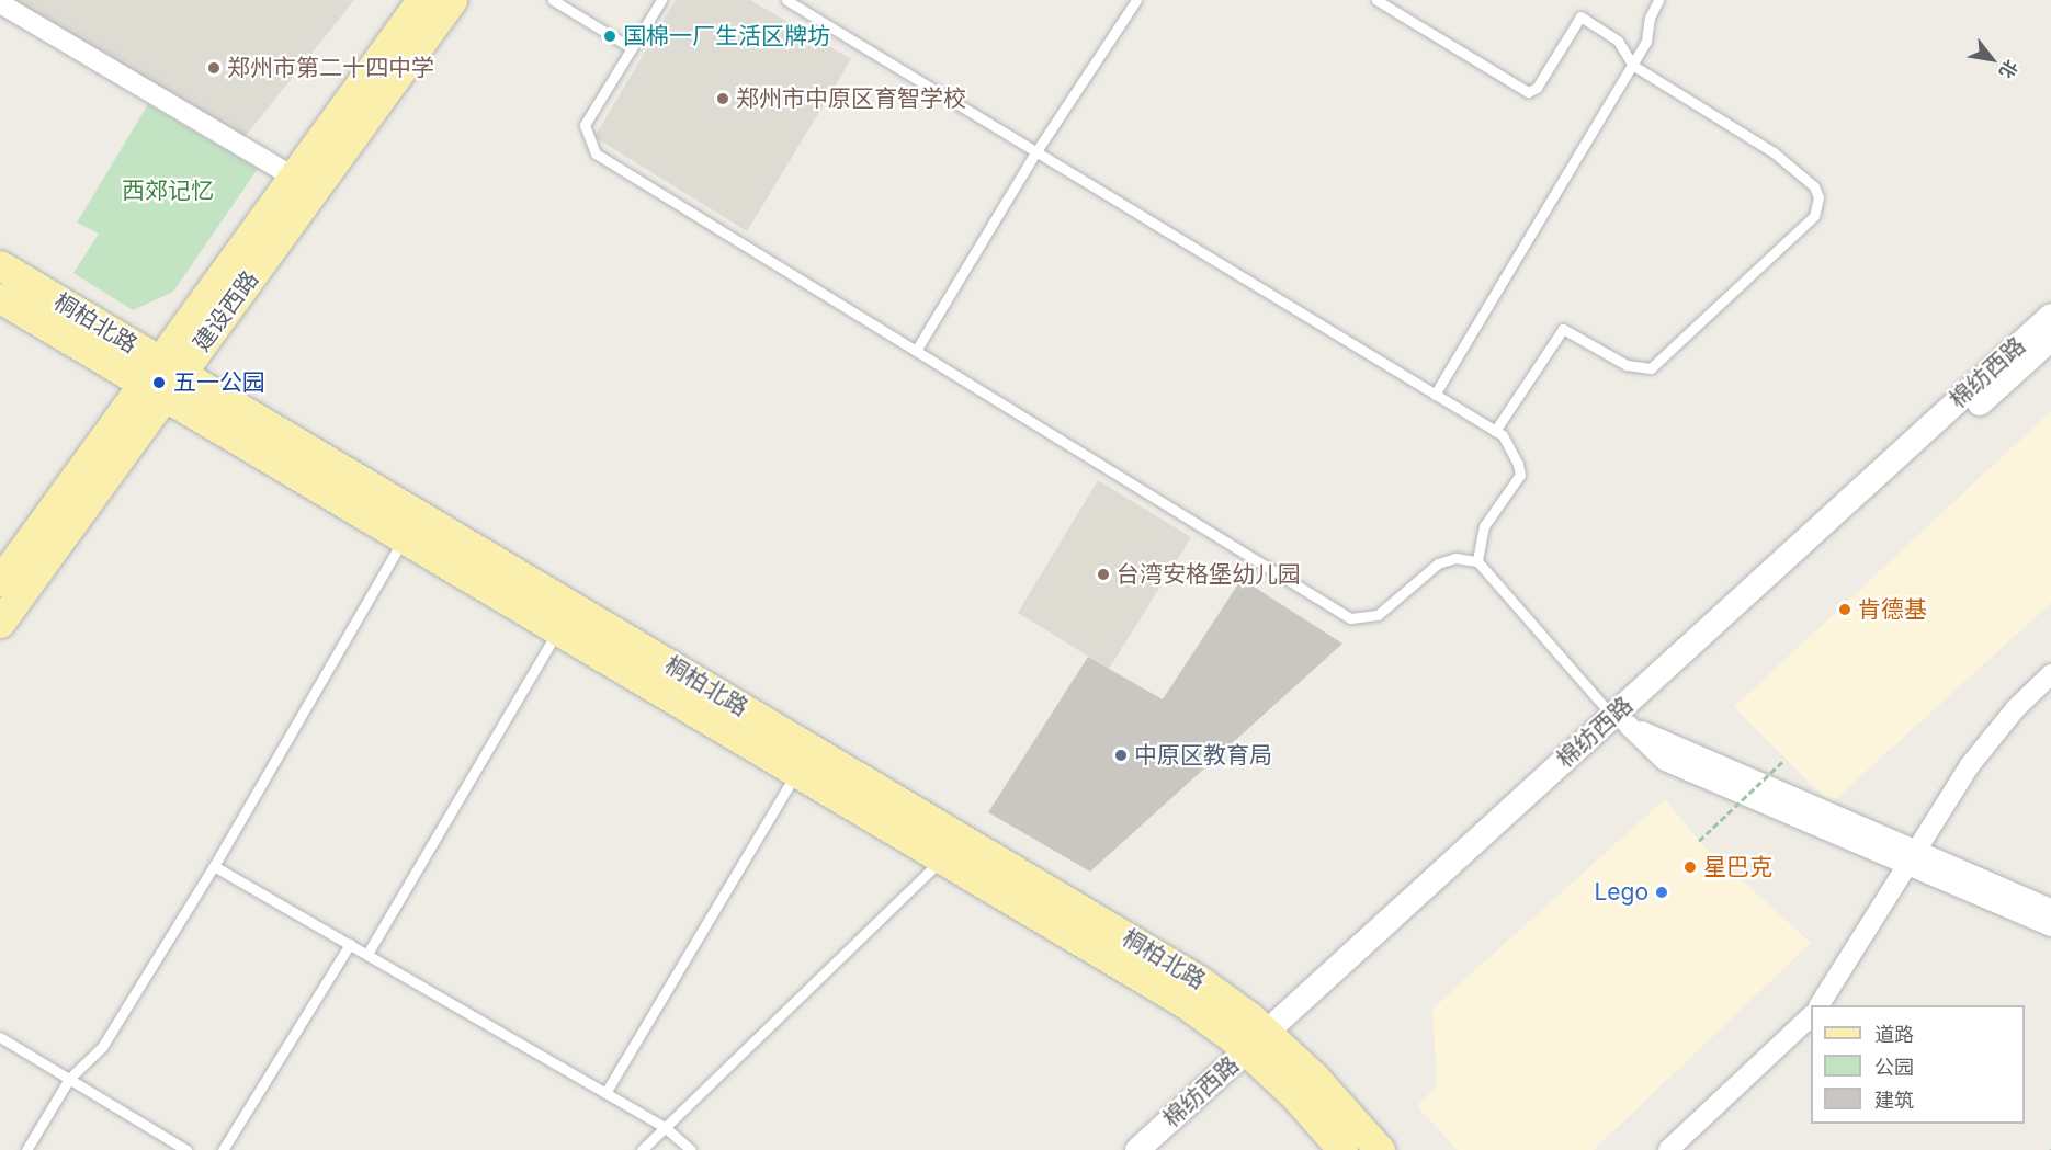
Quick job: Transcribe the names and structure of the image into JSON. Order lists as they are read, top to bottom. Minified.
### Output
{"streets":{"main road":["建设西路","桐柏北路"],"street":["棉纺西路"]},"crossings":[["建设西路","桐柏北路"],["桐柏北路","棉纺西路"]],"parks":["西郊记忆"],"places":["国棉一厂生活区牌坊","郑州市第二十四中学","郑州市中原区育智学校","五一公园","台湾安格堡幼儿园","肯德基","中原区教育局","星巴克","Lego"],"legend":["道路","公园","建筑"],"north":"bottom right"}
